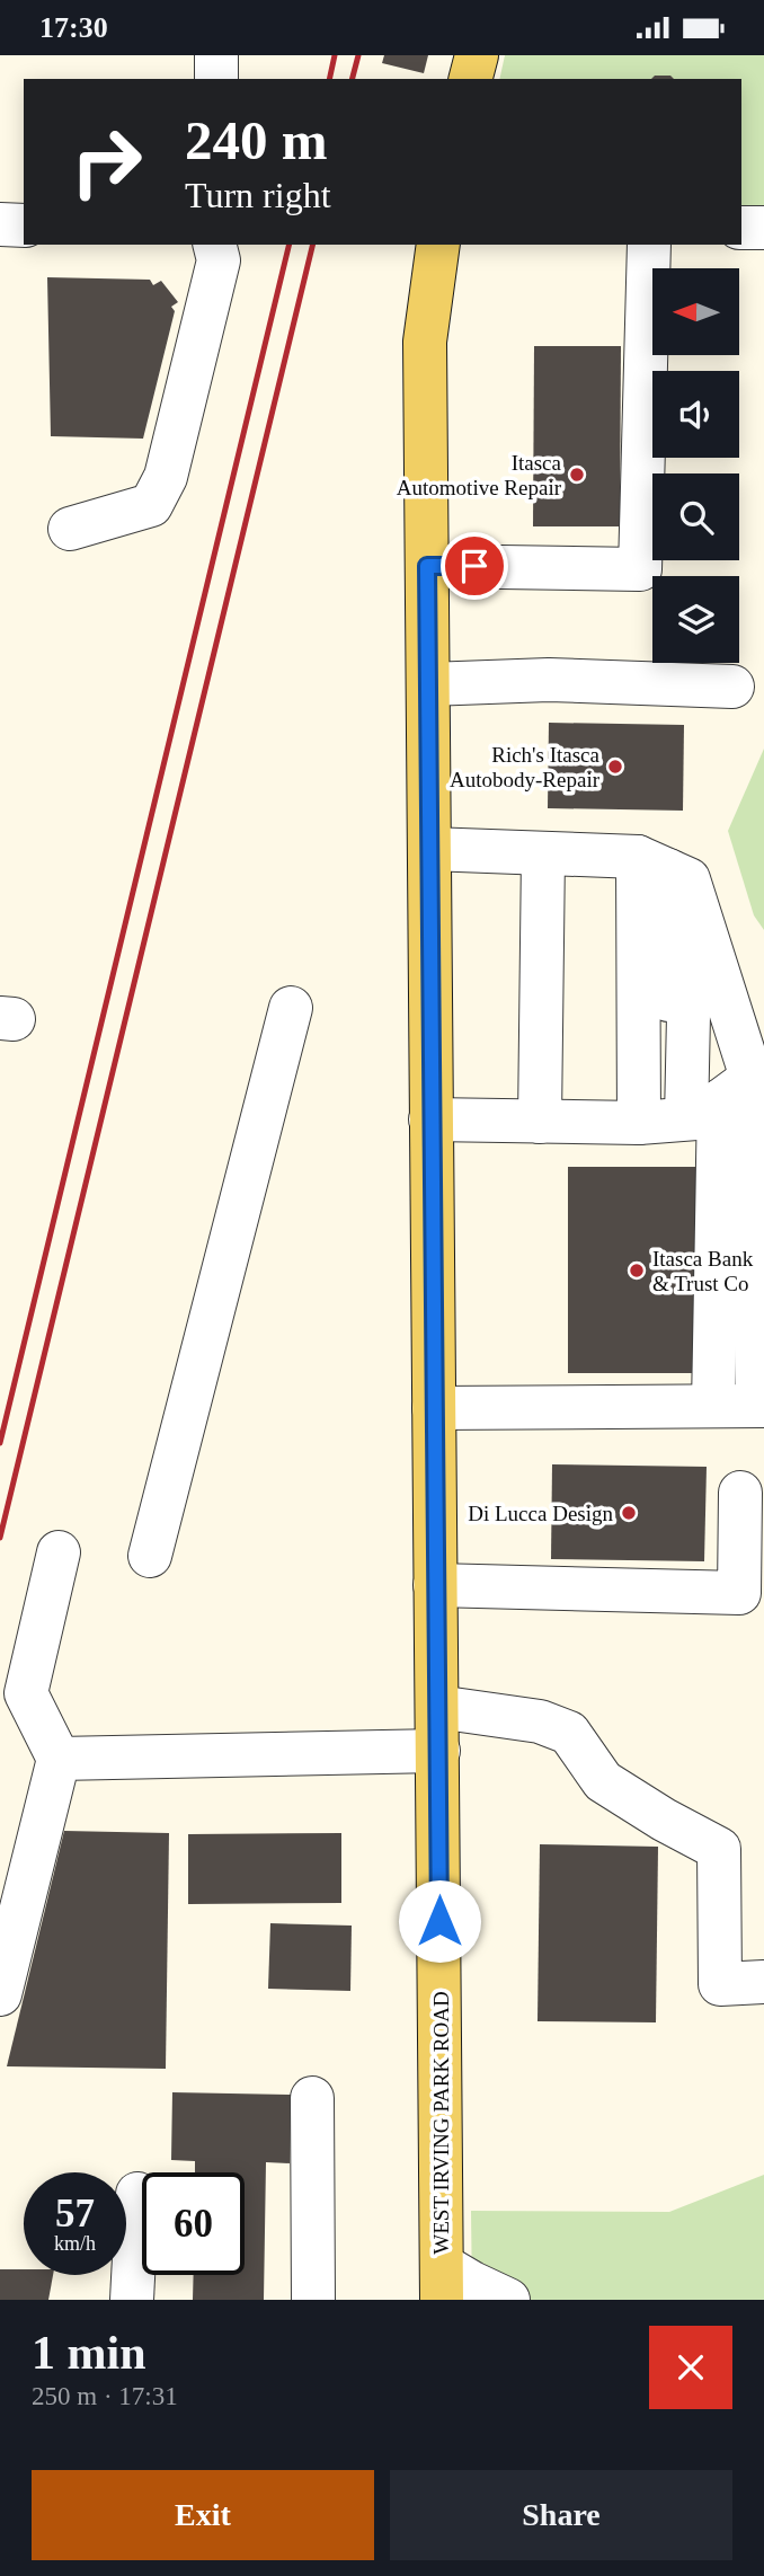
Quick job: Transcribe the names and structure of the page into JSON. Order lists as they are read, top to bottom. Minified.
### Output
{"streets":{"main road":["WEST IRVING PARK ROAD"]},"places":["Itasca Automotive Repair","Rich's Itasca Autobody-Repair","Itasca Bank & Trust Co","Di Lucca Design"],"north":"left","page":{"status":"17:30","turn":["240 m","Turn right"],"speed":"57 km/h","limit":"60","heading":["1 min","250 m · 17:31"],"buttons":["Exit","Share"]}}
